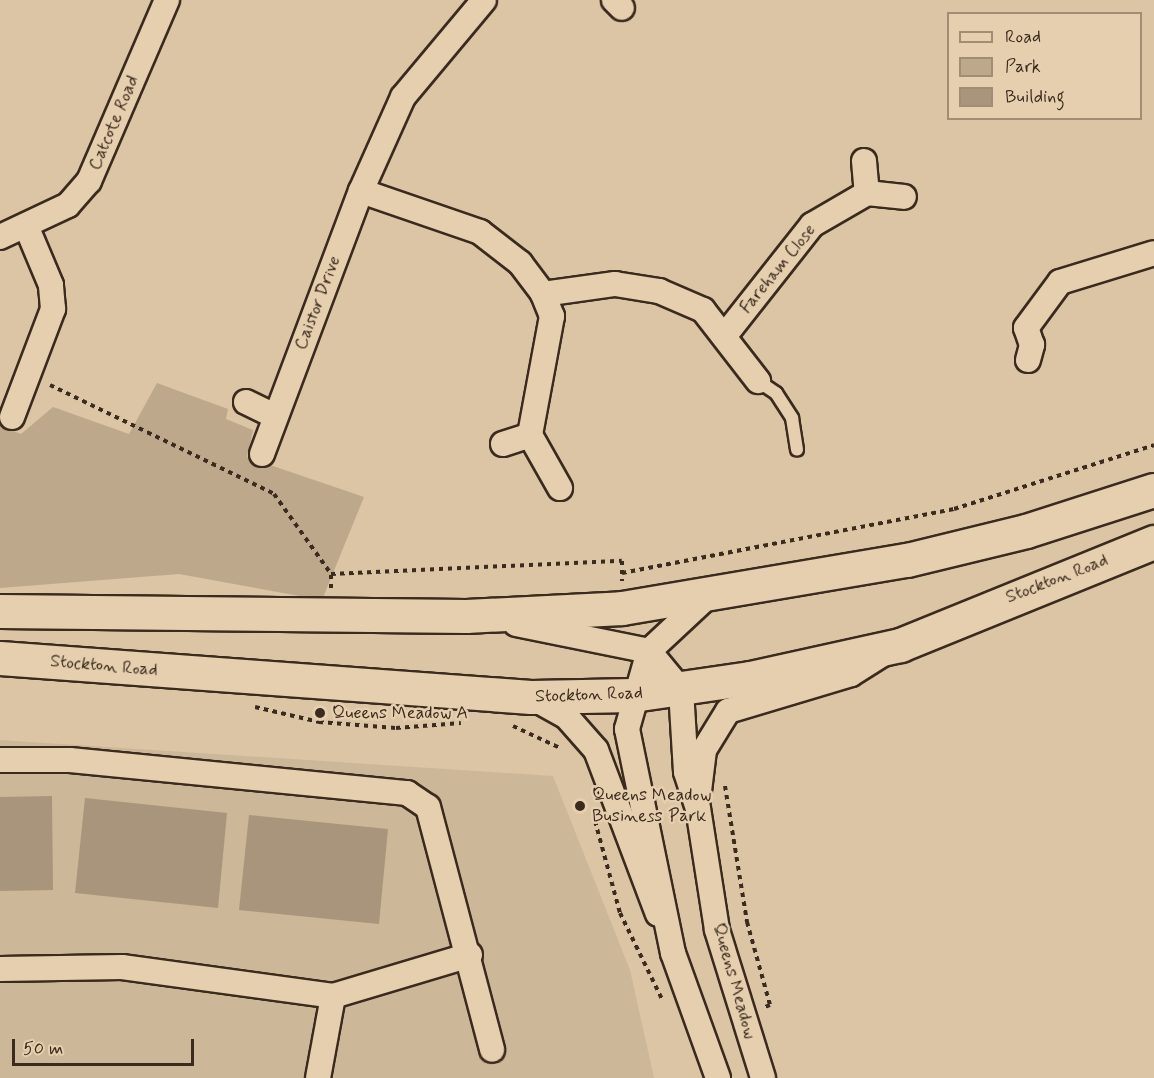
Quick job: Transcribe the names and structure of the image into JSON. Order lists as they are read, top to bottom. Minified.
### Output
{"streets":{"highway":["Stockton Road"],"street":["Catcote Road","Fareham Close","Caistor Drive","Queens Meadow"]},"crossings":[["Stockton Road","Queens Meadow"]],"places":["Queens Meadow A","Queens Meadow Business Park"],"legend":["Road","Park","Building"],"scale_bar":"50 m"}
